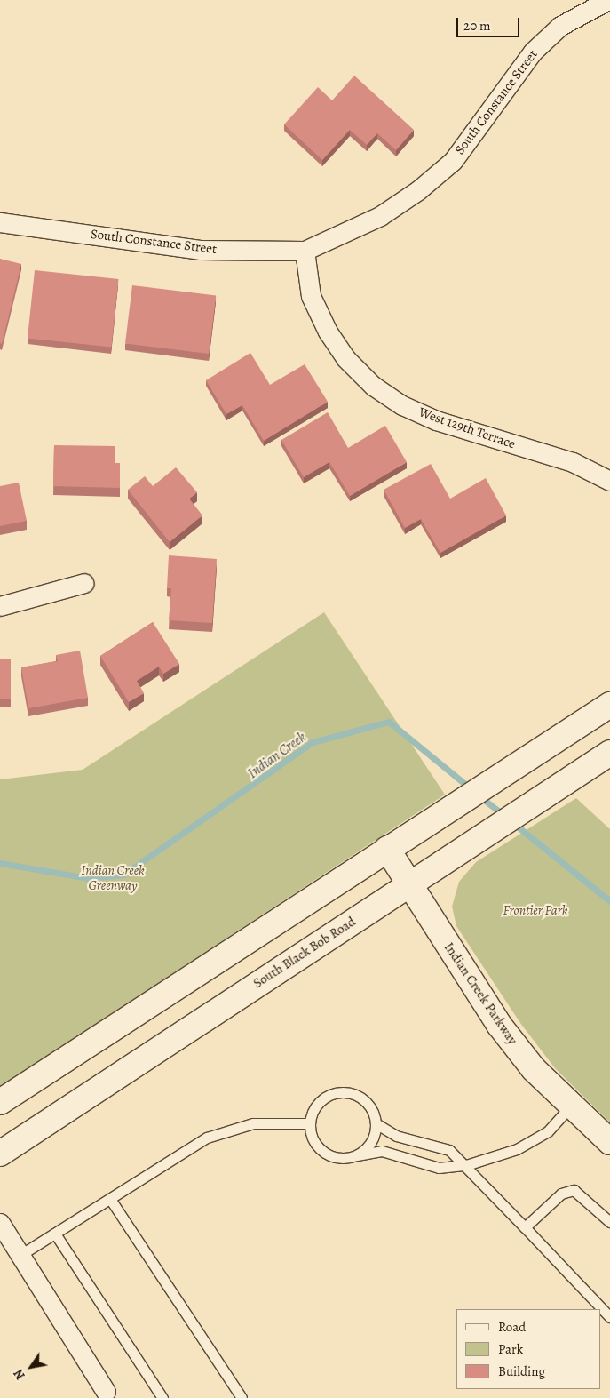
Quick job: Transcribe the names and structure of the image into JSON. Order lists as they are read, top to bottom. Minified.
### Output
{"streets":{"main road":["South Black Bob Road","Indian Creek Parkway"],"street":["South Constance Street","West 129th Terrace"]},"crossings":[["South Constance Street","West 129th Terrace"],["South Black Bob Road","Indian Creek Parkway"]],"water":["Indian Creek"],"parks":["Indian Creek Greenway","Frontier Park"],"legend":["Road","Park","Building"],"scale_bar":"20 m","north":"bottom left"}
